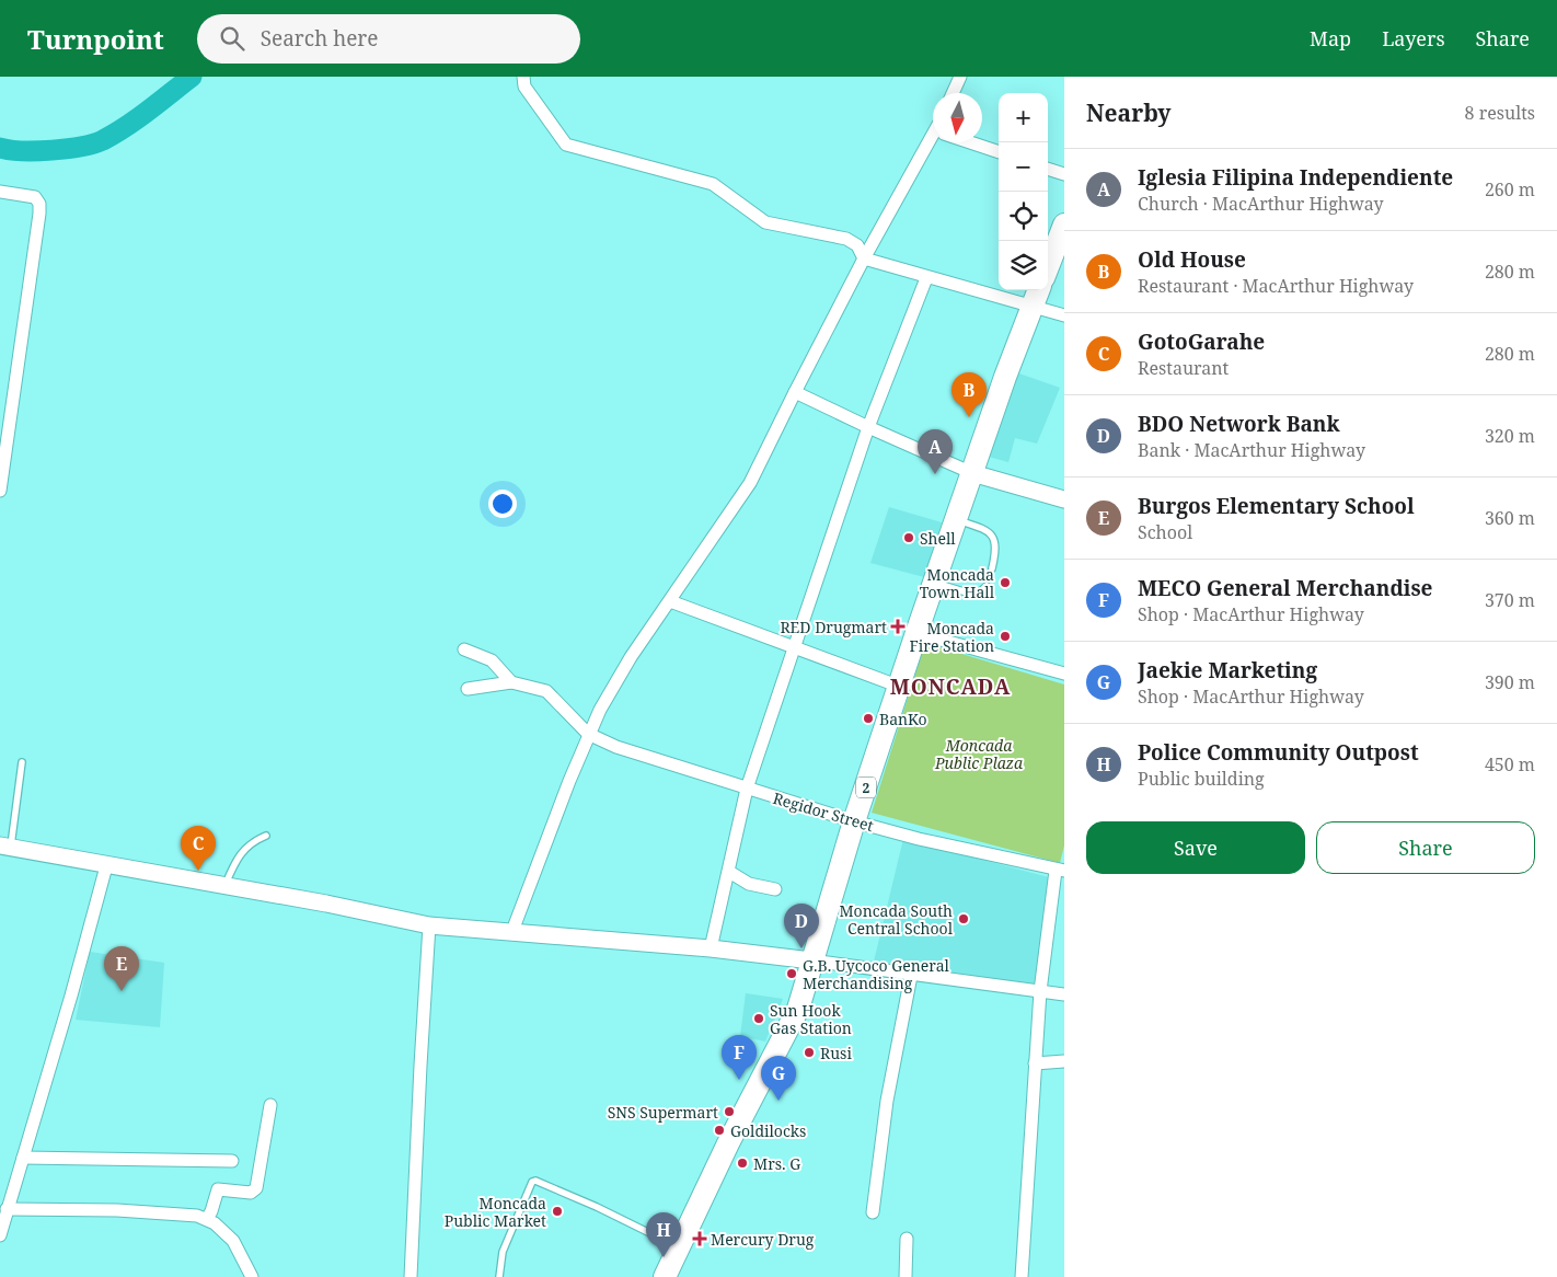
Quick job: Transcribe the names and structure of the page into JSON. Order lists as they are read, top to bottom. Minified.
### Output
{"streets":{"highway":["2"],"street":["Regidor Street"]},"crossings":[["2","Regidor Street"]],"districts":["MONCADA"],"parks":["Moncada Public Plaza"],"places":{"other":["Shell","Moncada Town Hall","Moncada Fire Station","BanKo","Moncada South Central School","G.B. Uycoco General Merchandising","Sun Hook Gas Station","Rusi","SNS Supermart","Goldilocks","Mrs. G","Moncada Public Market"],"health":["RED Drugmart","Mercury Drug"]},"north":"bottom","page":{"header":"Turnpoint","search":"Search here","nav":["Map","Layers","Share"],"heading":["Nearby","8 results"],"map_buttons":["+","−"],"list":[{"mark":"A","name":"Iglesia Filipina Independiente","note":"Church · MacArthur Highway","value":"260 m"},{"mark":"B","name":"Old House","note":"Restaurant · MacArthur Highway","value":"280 m"},{"mark":"C","name":"GotoGarahe","note":"Restaurant","value":"280 m"},{"mark":"D","name":"BDO Network Bank","note":"Bank · MacArthur Highway","value":"320 m"},{"mark":"E","name":"Burgos Elementary School","note":"School","value":"360 m"},{"mark":"F","name":"MECO General Merchandise","note":"Shop · MacArthur Highway","value":"370 m"},{"mark":"G","name":"Jaekie Marketing","note":"Shop · MacArthur Highway","value":"390 m"},{"mark":"H","name":"Police Community Outpost","note":"Public building","value":"450 m"}],"pins":["B","A","C","D","E","F","G","H"],"buttons":["Save","Share"]}}
